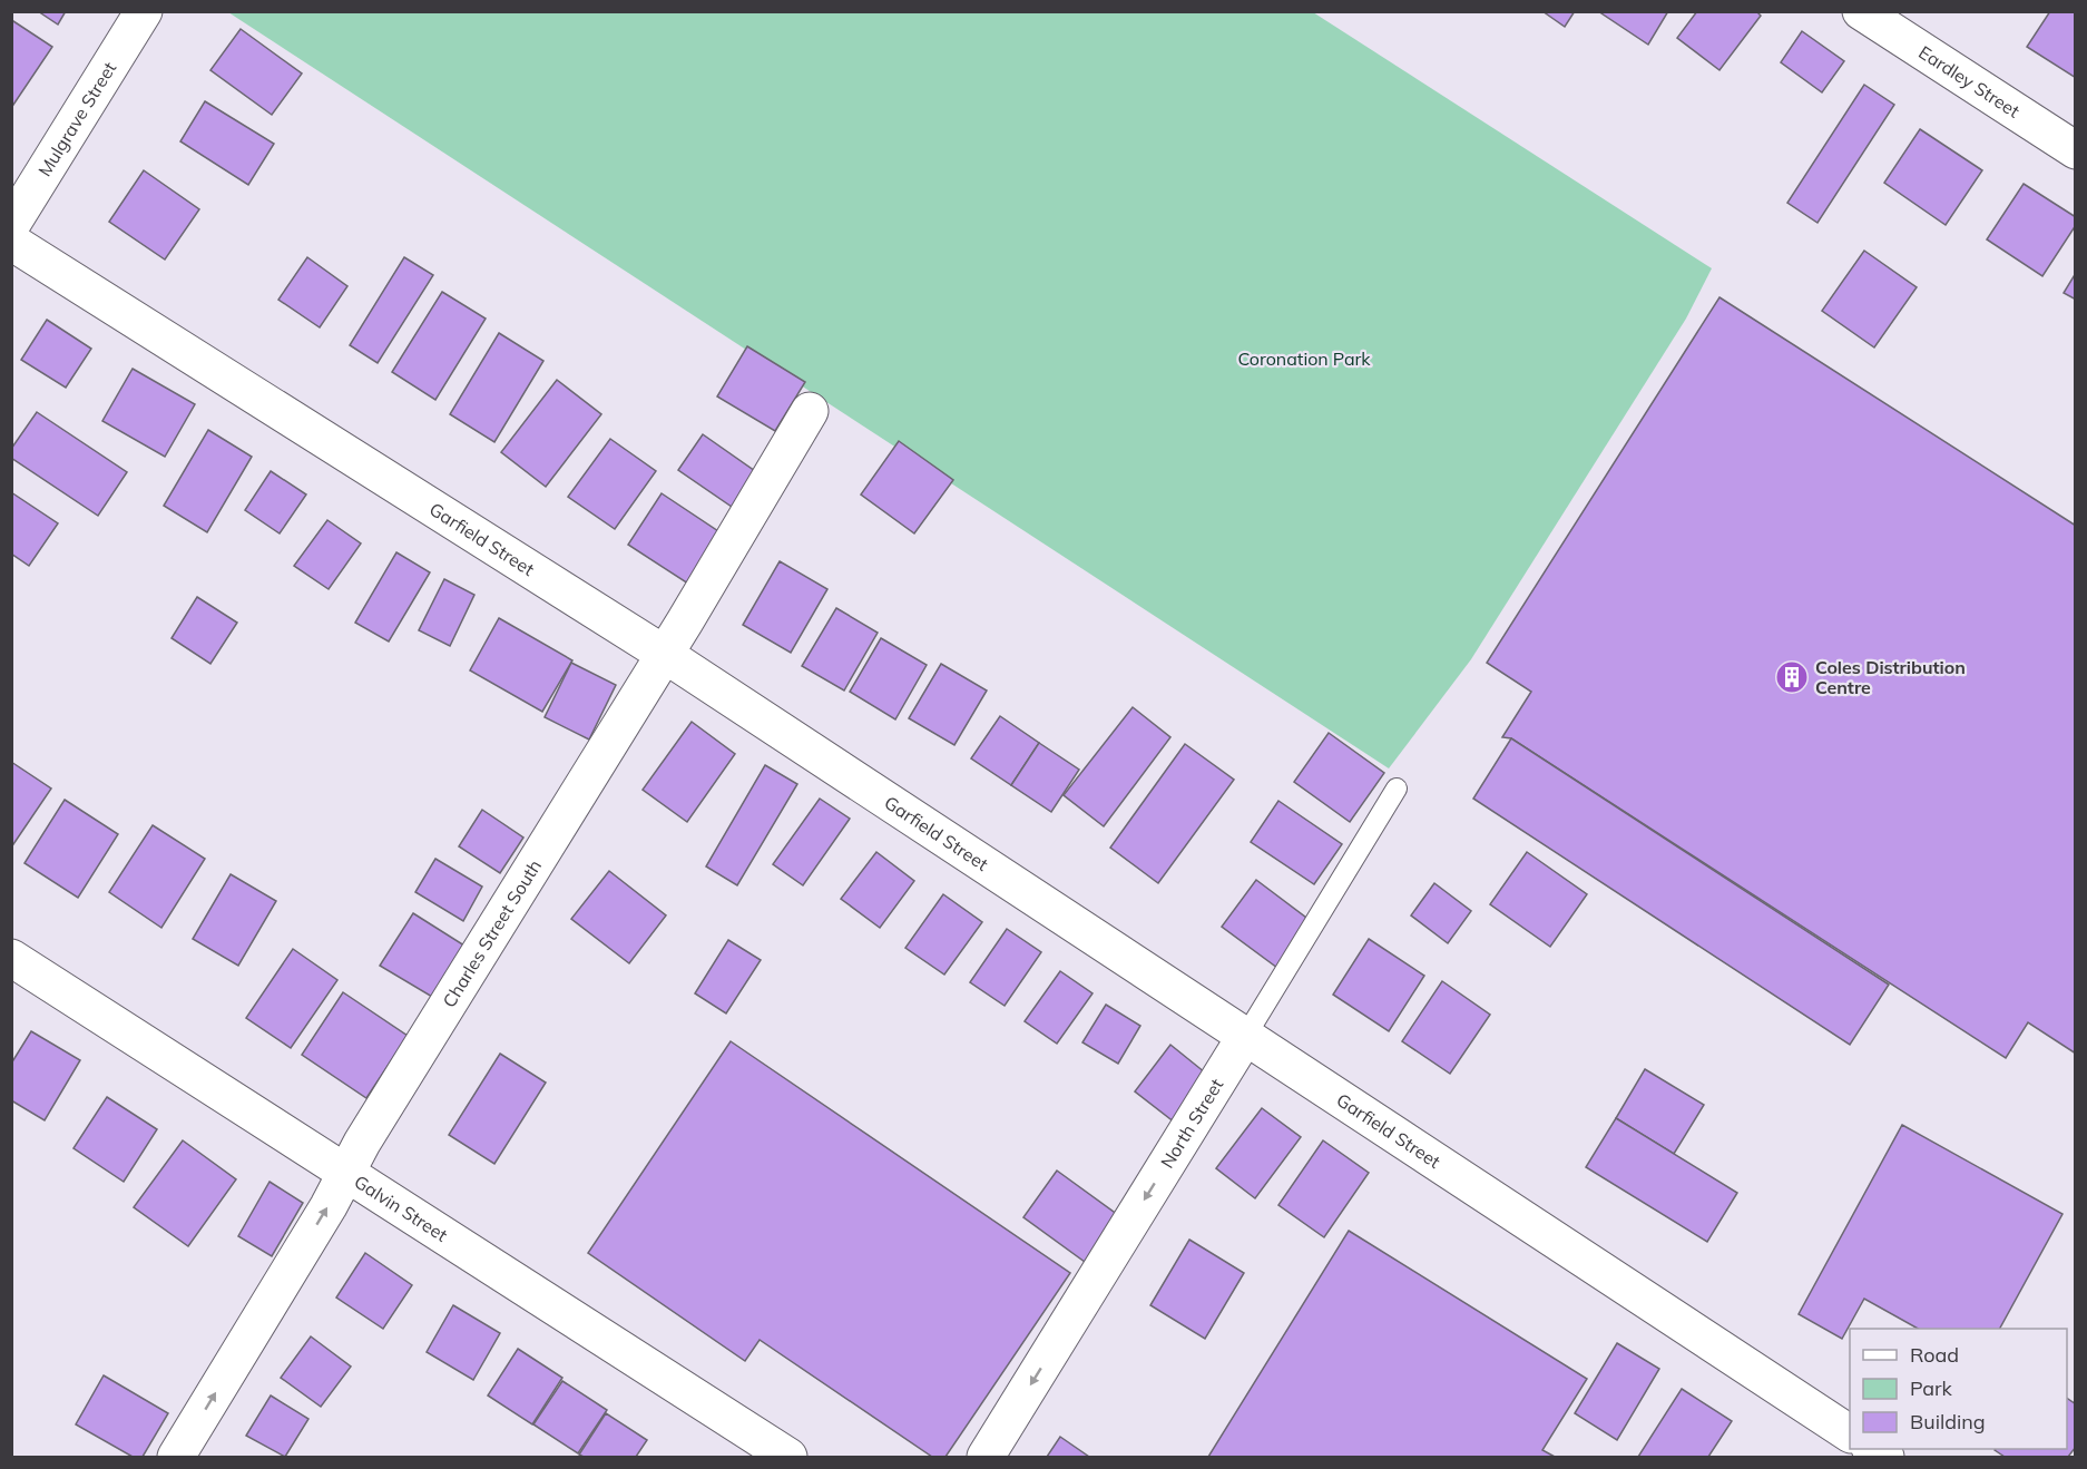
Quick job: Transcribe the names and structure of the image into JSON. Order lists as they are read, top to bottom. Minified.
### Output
{"streets":{"street":["Eardley Street","Mulgrave Street","Garfield Street","Charles Street South","North Street","Galvin Street"]},"crossings":[["Garfield Street","Charles Street South"],["Garfield Street","North Street"],["Charles Street South","Galvin Street"]],"one_way":["North Street"],"parks":["Coronation Park"],"places":{"building":["Coles Distribution Centre"]},"legend":["Road","Park","Building"]}
